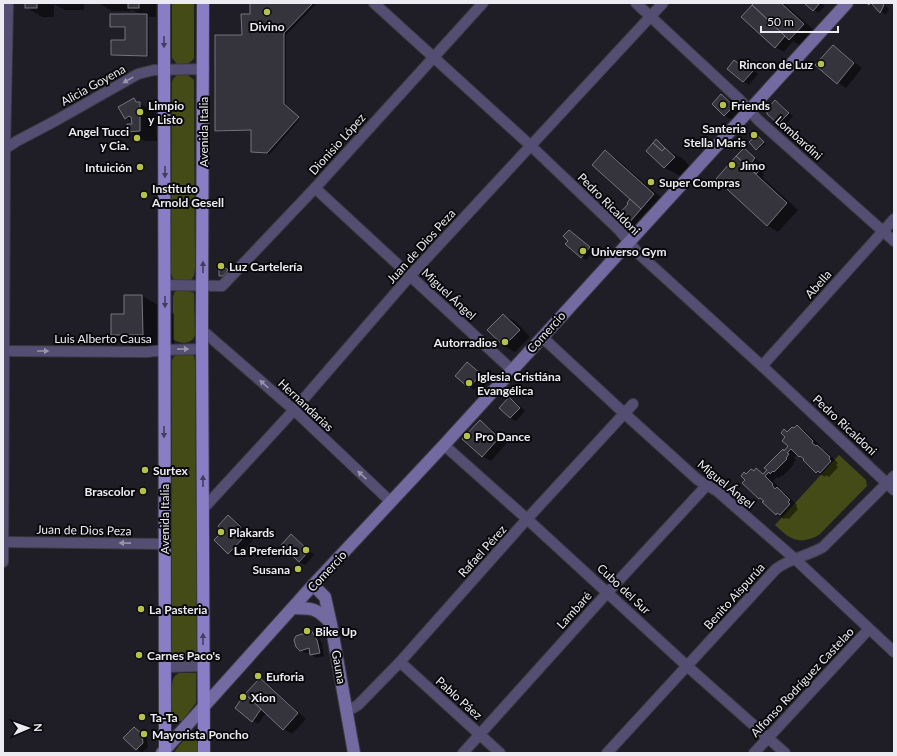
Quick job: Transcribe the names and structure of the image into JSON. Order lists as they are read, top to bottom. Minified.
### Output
{"streets":{"main road":["Avenida Italia"],"street":["Alicia Goyena","Lombardini","Dionisio López","Pedro Ricaldoni","Juan de Dios Peza","Abella","Miguel Ángel","Comercio","Luis Alberto Causa","Hernandarias","Rafael Pérez","Cubo del Sur","Benito Aispurúa","Lambaré","Gauna","Alfonso Rodríguez Castelao","Pablo Páez"]},"crossings":[["Alicia Goyena","Avenida Italia"],["Avenida Italia","Dionisio López"],["Avenida Italia","Juan de Dios Peza"],["Avenida Italia","Comercio"],["Avenida Italia","Luis Alberto Causa"],["Avenida Italia","Hernandarias"],["Lombardini","Juan de Dios Peza"],["Lombardini","Abella"],["Lombardini","Comercio"],["Dionisio López","Pedro Ricaldoni"],["Dionisio López","Miguel Ángel"],["Pedro Ricaldoni","Juan de Dios Peza"],["Pedro Ricaldoni","Abella"],["Pedro Ricaldoni","Comercio"],["Pedro Ricaldoni","Benito Aispurúa"],["Juan de Dios Peza","Miguel Ángel"],["Juan de Dios Peza","Hernandarias"],["Miguel Ángel","Comercio"],["Miguel Ángel","Rafael Pérez"],["Miguel Ángel","Benito Aispurúa"],["Miguel Ángel","Lambaré"],["Miguel Ángel","Alfonso Rodríguez Castelao"],["Comercio","Hernandarias"],["Comercio","Cubo del Sur"],["Comercio","Gauna"],["Rafael Pérez","Cubo del Sur"],["Rafael Pérez","Gauna"],["Rafael Pérez","Pablo Páez"],["Cubo del Sur","Benito Aispurúa"],["Cubo del Sur","Lambaré"],["Cubo del Sur","Alfonso Rodríguez Castelao"],["Lambaré","Pablo Páez"]],"one_way":["Alicia Goyena","Luis Alberto Causa","Hernandarias"],"places":["Divino","Rincon de Luz","Friends","Limpio y Listo","Santeria Stella Maris","Angel Tucci y Cia.","Jimo","Intuición","Super Compras","Instituto Arnold Gesell","Universo Gym","Luz Cartelería","Autorradios","Iglesia Cristiána Evangélica","Pro Dance","Surtex","Brascolor","Plakards","La Preferida","Susana","La Pasteria","Bike Up","Carnes Paco's","Euforia","Xion","Ta-Ta","Mayorista Poncho"],"scale_bar":"50 m","north":"right"}
